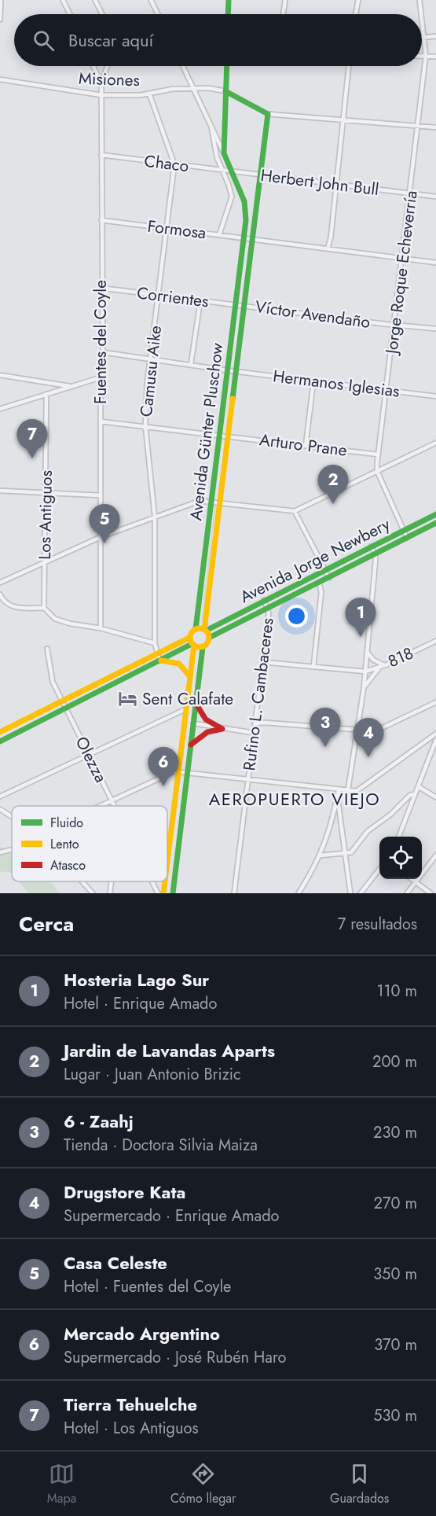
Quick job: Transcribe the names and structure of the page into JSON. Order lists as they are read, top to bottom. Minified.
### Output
{"streets":{"street":["Misiones","Chaco","Herbert John Bull","Formosa","Jorge Roque Echeverría","Corrientes","Víctor Avendaño","Fuentes del Coyle","Camusu Aike","Hermanos Iglesias","Avenida Günter Pluschow","Arturo Prane","Los Antiguos","Avenida Jorge Newbery","818","Rufino L. Cambaceres","Olezza"]},"crossings":[["Misiones","Fuentes del Coyle"],["Misiones","Camusu Aike"],["Misiones","Avenida Günter Pluschow"],["Chaco","Herbert John Bull"],["Chaco","Fuentes del Coyle"],["Chaco","Camusu Aike"],["Chaco","Avenida Günter Pluschow"],["Herbert John Bull","Jorge Roque Echeverría"],["Herbert John Bull","Avenida Günter Pluschow"],["Formosa","Jorge Roque Echeverría"],["Formosa","Fuentes del Coyle"],["Formosa","Camusu Aike"],["Formosa","Avenida Günter Pluschow"],["Jorge Roque Echeverría","Víctor Avendaño"],["Jorge Roque Echeverría","Hermanos Iglesias"],["Jorge Roque Echeverría","Arturo Prane"],["Jorge Roque Echeverría","Avenida Jorge Newbery"],["Corrientes","Víctor Avendaño"],["Corrientes","Fuentes del Coyle"],["Corrientes","Camusu Aike"],["Corrientes","Avenida Günter Pluschow"],["Víctor Avendaño","Avenida Günter Pluschow"],["Fuentes del Coyle","Hermanos Iglesias"],["Fuentes del Coyle","Arturo Prane"],["Camusu Aike","Hermanos Iglesias"],["Camusu Aike","Arturo Prane"],["Hermanos Iglesias","Avenida Günter Pluschow"],["Avenida Günter Pluschow","Arturo Prane"],["Avenida Günter Pluschow","Avenida Jorge Newbery"],["Avenida Jorge Newbery","Rufino L. Cambaceres"]],"districts":["AEROPUERTO VIEJO"],"places":{"hotel":["Sent Calafate"]},"legend":["Fluido","Lento","Atasco"],"page":{"search":"Buscar aquí","pins":["7","2","5","1","3","4","6"],"heading":["Cerca","7 resultados"],"list":[{"mark":"1","name":"Hosteria Lago Sur","note":"Hotel · Enrique Amado","value":"110 m"},{"mark":"2","name":"Jardin de Lavandas Aparts","note":"Lugar · Juan Antonio Brizic","value":"200 m"},{"mark":"3","name":"6 - Zaahj","note":"Tienda · Doctora Silvia Maiza","value":"230 m"},{"mark":"4","name":"Drugstore Kata","note":"Supermercado · Enrique Amado","value":"270 m"},{"mark":"5","name":"Casa Celeste","note":"Hotel · Fuentes del Coyle","value":"350 m"},{"mark":"6","name":"Mercado Argentino","note":"Supermercado · José Rubén Haro","value":"370 m"},{"mark":"7","name":"Tierra Tehuelche","note":"Hotel · Los Antiguos","value":"530 m"}],"nav":["Mapa","Cómo llegar","Guardados"]}}
